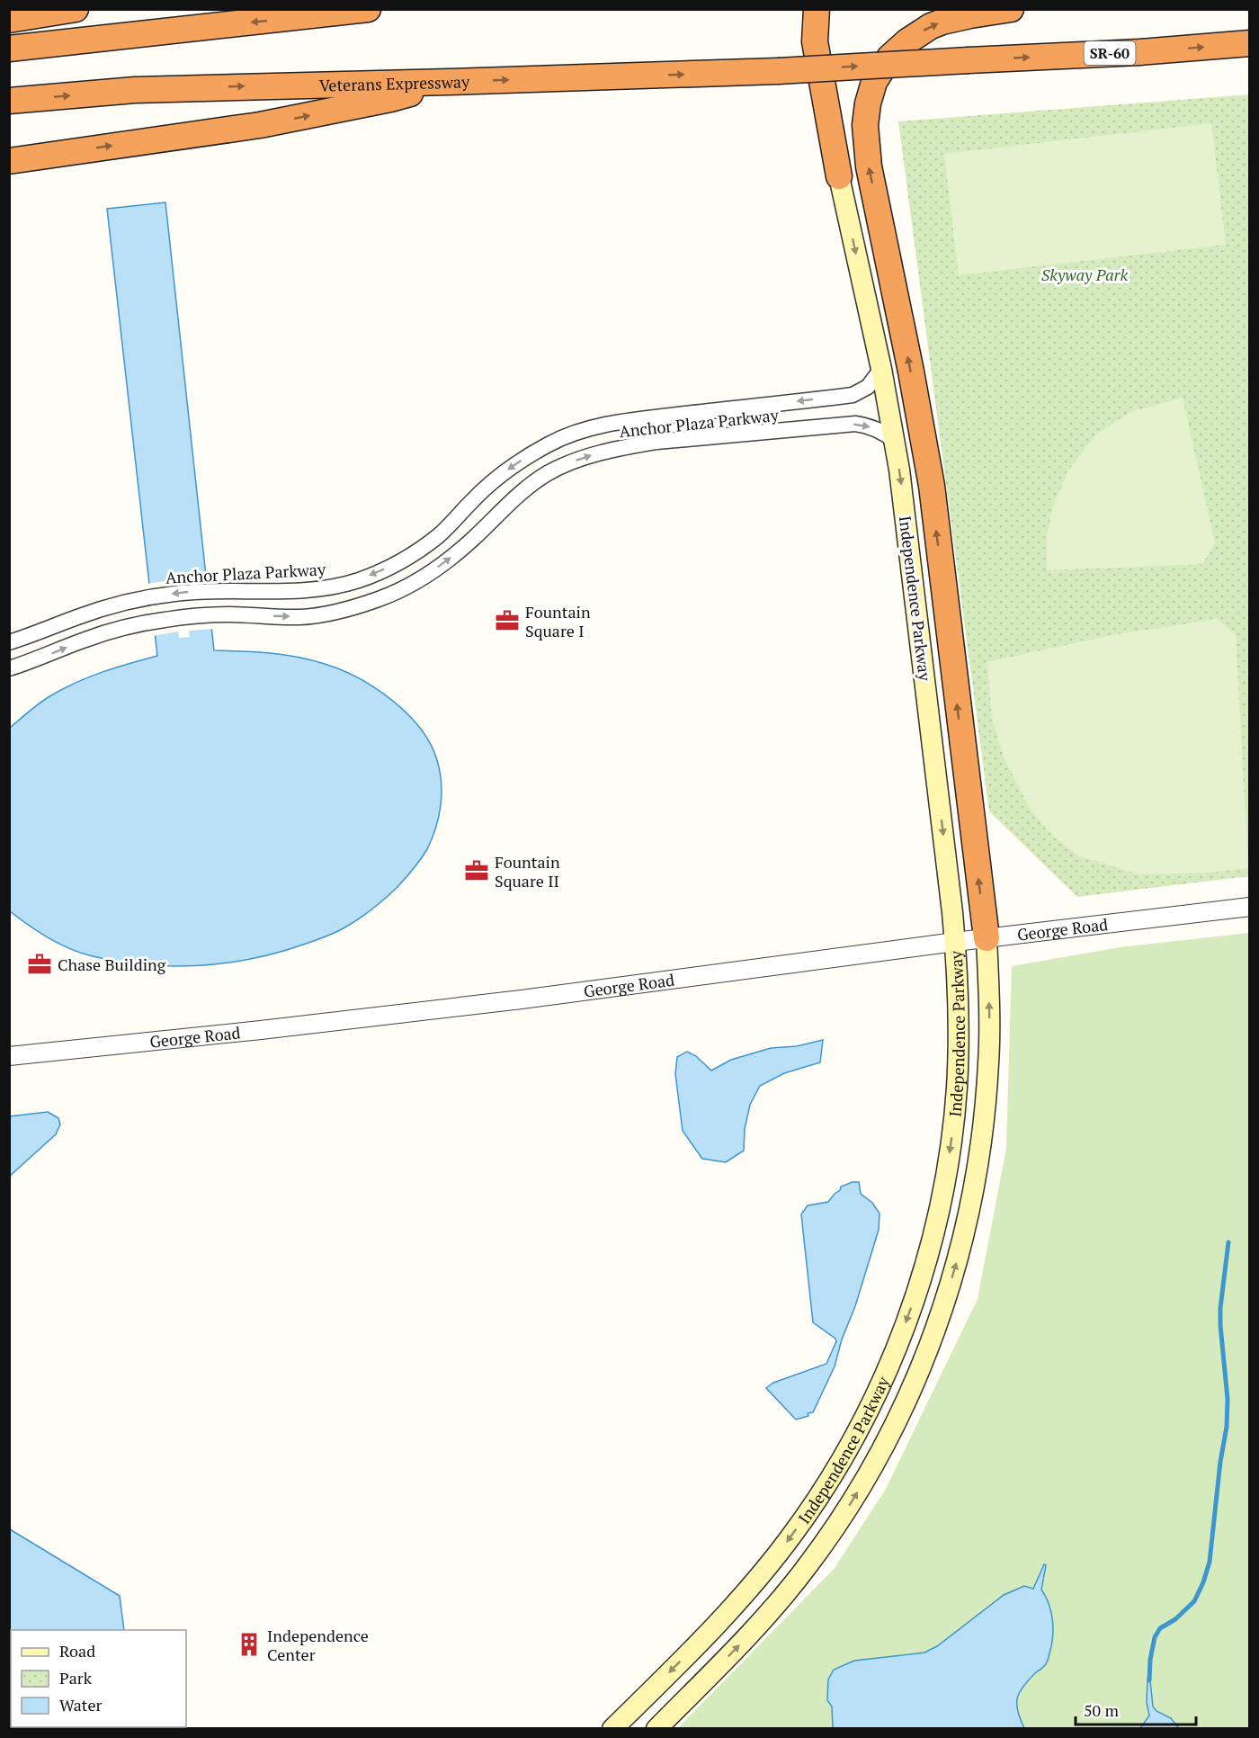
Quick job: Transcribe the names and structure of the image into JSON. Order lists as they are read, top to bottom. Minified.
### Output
{"streets":{"highway":["SR-60","Veterans Expressway"],"main road":["Independence Parkway"],"street":["Anchor Plaza Parkway","George Road"]},"crossings":[["SR-60","Veterans Expressway"],["Anchor Plaza Parkway","Independence Parkway"],["Independence Parkway","George Road"]],"one_way":["SR-60"],"parks":["Skyway Park"],"places":{"office":["Fountain Square I","Fountain Square II","Chase Building"],"building":["Independence Center"]},"legend":["Road","Park","Water"],"scale_bar":"50 m"}
